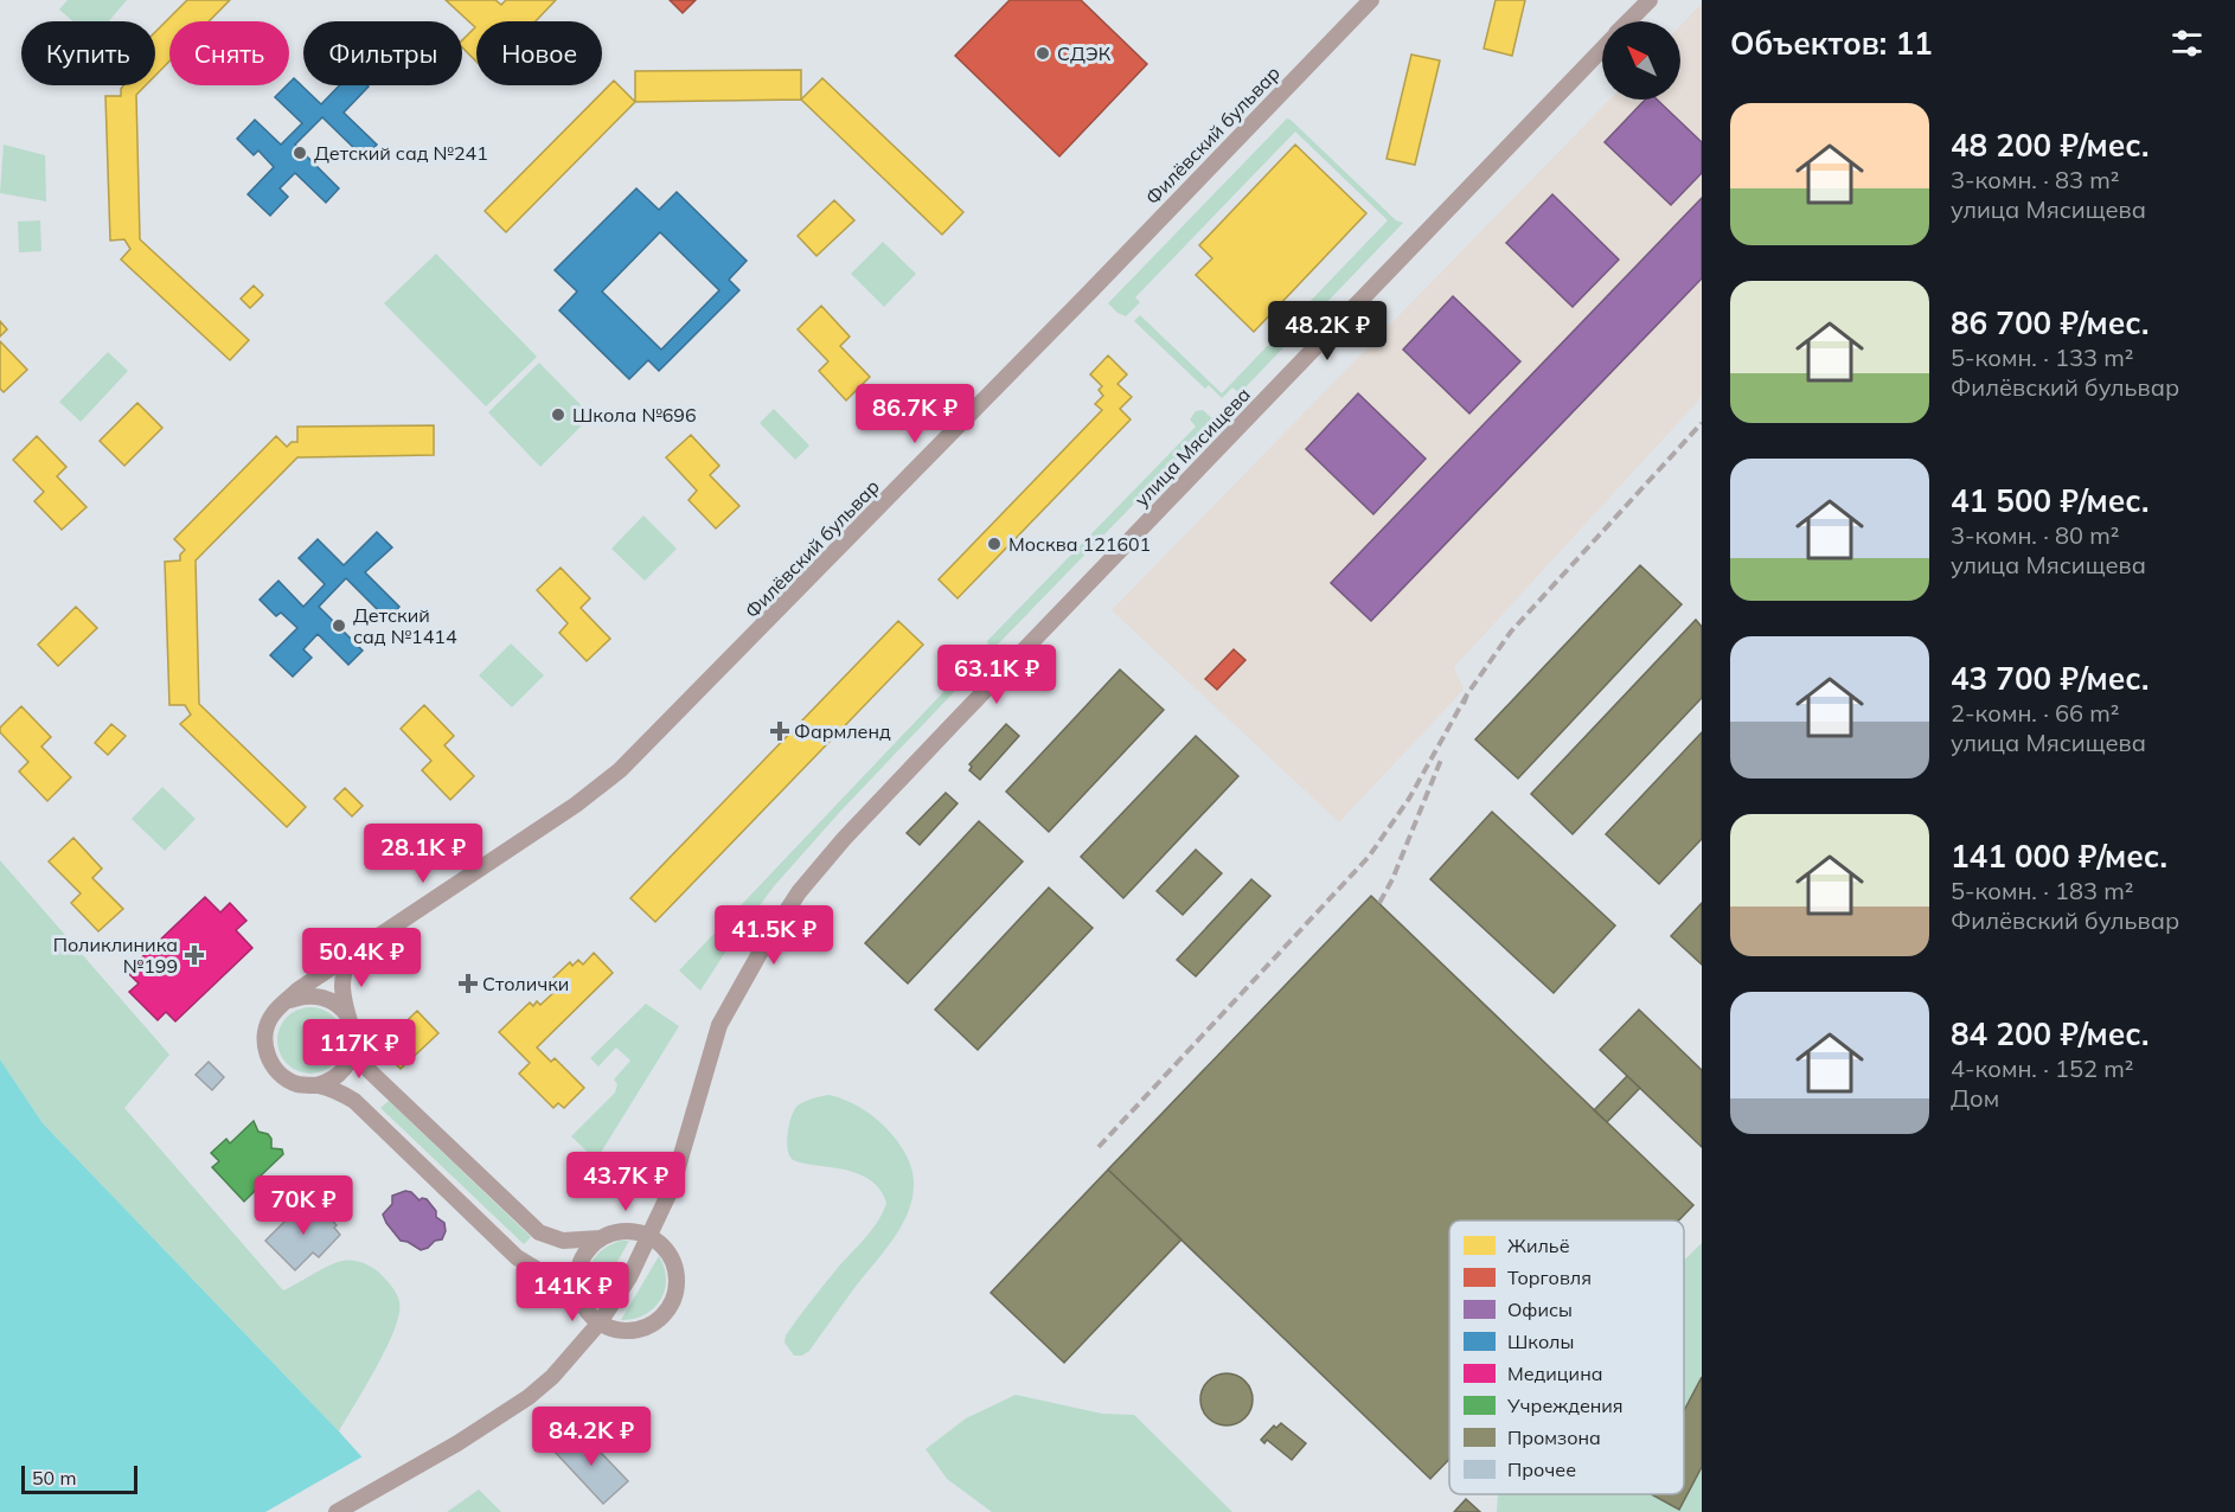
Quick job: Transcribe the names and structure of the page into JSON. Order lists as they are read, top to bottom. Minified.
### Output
{"streets":{"street":["Филёвский бульвар","улица Мясищева"]},"places":{"other":["СДЭК","Детский сад №241","Школа №696","Москва 121601","Детский сад №1414"],"health":["Фармленд","Поликлиника №199","Столички"]},"legend":["Жильё","Торговля","Офисы","Школы","Медицина","Учреждения","Промзона","Прочее"],"scale_bar":"50 m","north":"top left","page":{"heading":"Объектов: 11","chip":["Купить","Снять","Фильтры","Новое"],"list":[{"name":"48 200 ₽/мес.","note":"3-комн. · 83 m² · улица Мясищева"},{"name":"86 700 ₽/мес.","note":"5-комн. · 133 m² · Филёвский бульвар"},{"name":"41 500 ₽/мес.","note":"3-комн. · 80 m² · улица Мясищева"},{"name":"43 700 ₽/мес.","note":"2-комн. · 66 m² · улица Мясищева"},{"name":"141 000 ₽/мес.","note":"5-комн. · 183 m² · Филёвский бульвар"},{"name":"84 200 ₽/мес.","note":"4-комн. · 152 m² · Дом"}],"price":["48.2K ₽","86.7K ₽","63.1K ₽","28.1K ₽","41.5K ₽","50.4K ₽","117K ₽","43.7K ₽","70K ₽","141K ₽","84.2K ₽"],"scale":"50 m"}}
